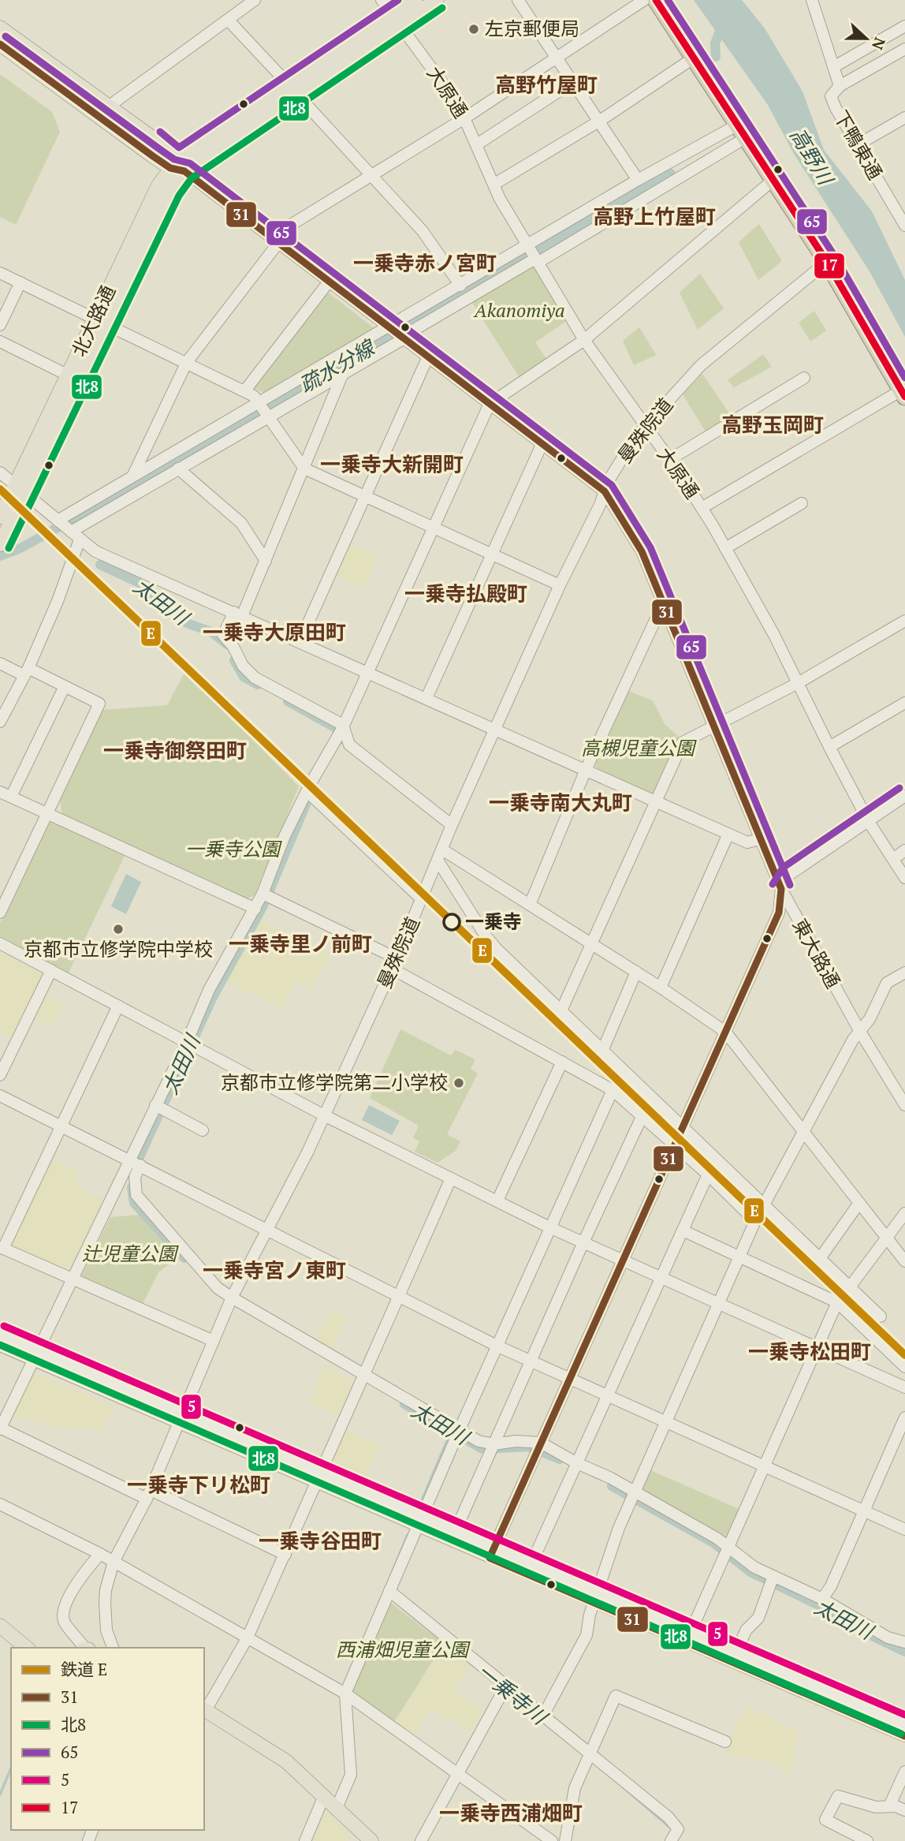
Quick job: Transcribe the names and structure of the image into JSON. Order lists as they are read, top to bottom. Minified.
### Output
{"streets":{"main road":["北大路通","東大路通"],"street":["大原通","下鴨東通","曼殊院道"]},"crossings":[["大原通","北大路通"],["大原通","曼殊院道"],["北大路通","東大路通"],["曼殊院道","東大路通"]],"districts":["高野竹屋町","高野上竹屋町","一乗寺赤ノ宮町","高野玉岡町","一乗寺大新開町","一乗寺払殿町","一乗寺大原田町","一乗寺御祭田町","一乗寺南大丸町","一乗寺里ノ前町","一乗寺宮ノ東町","一乗寺松田町","一乗寺下リ松町","一乗寺谷田町","一乗寺西浦畑町"],"water":["高野川","疏水分線","太田川","一乗寺川"],"parks":["Akanomiya","高槻児童公園","一乗寺公園","辻児童公園","西浦畑児童公園"],"places":["左京郵便局","一乗寺","京都市立修学院中学校","京都市立修学院第二小学校"],"lines":["transit line 65","transit line 17","transit line 北8","transit line 31","rail line E","transit line 5"],"legend":["鉄道 E","31","北8","65","5","17"],"north":"right"}
